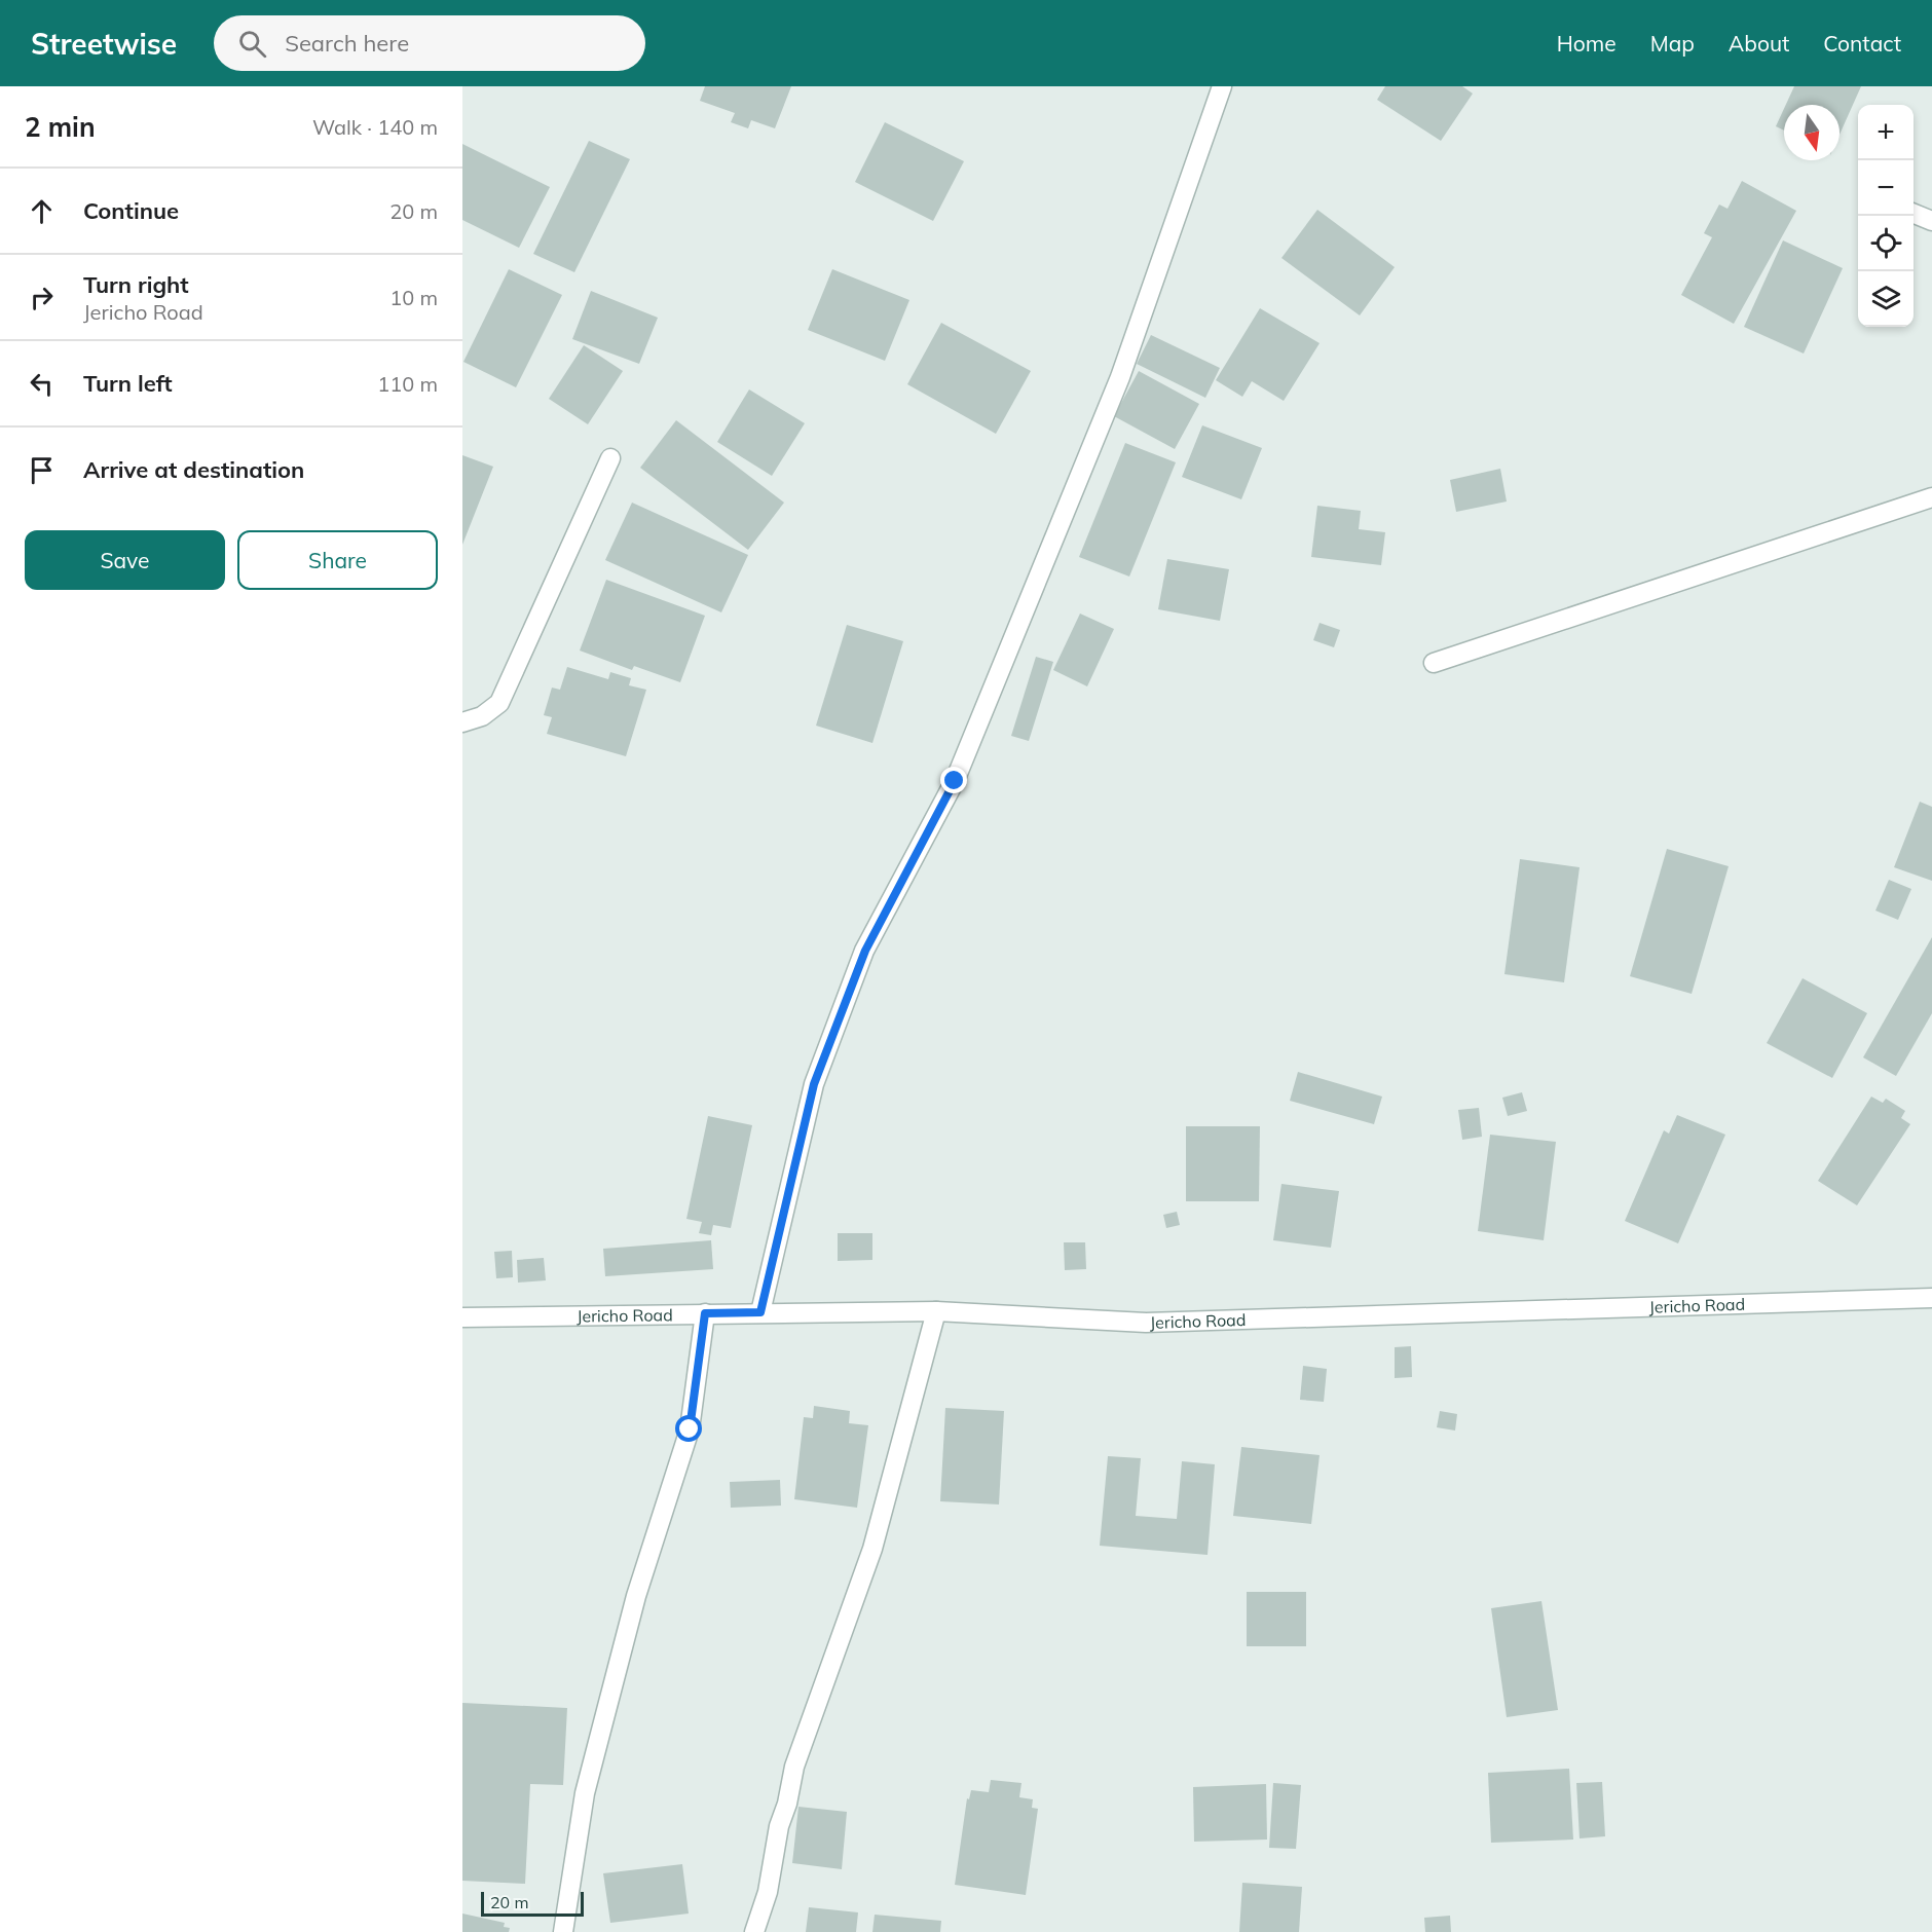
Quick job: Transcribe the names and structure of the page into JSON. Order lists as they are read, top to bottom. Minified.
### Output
{"streets":{"street":["Jericho Road"]},"scale_bar":"20 m","north":"bottom","page":{"header":"Streetwise","search":"Search here","nav":["Home","Map","About","Contact"],"heading":["2 min","Walk · 140 m"],"map_buttons":["+","−"],"list":[["Continue","20 m"],["Turn right","Jericho Road","10 m"],["Turn left","110 m"],"Arrive at destination"],"buttons":["Save","Share"],"scale":"20 m"}}
